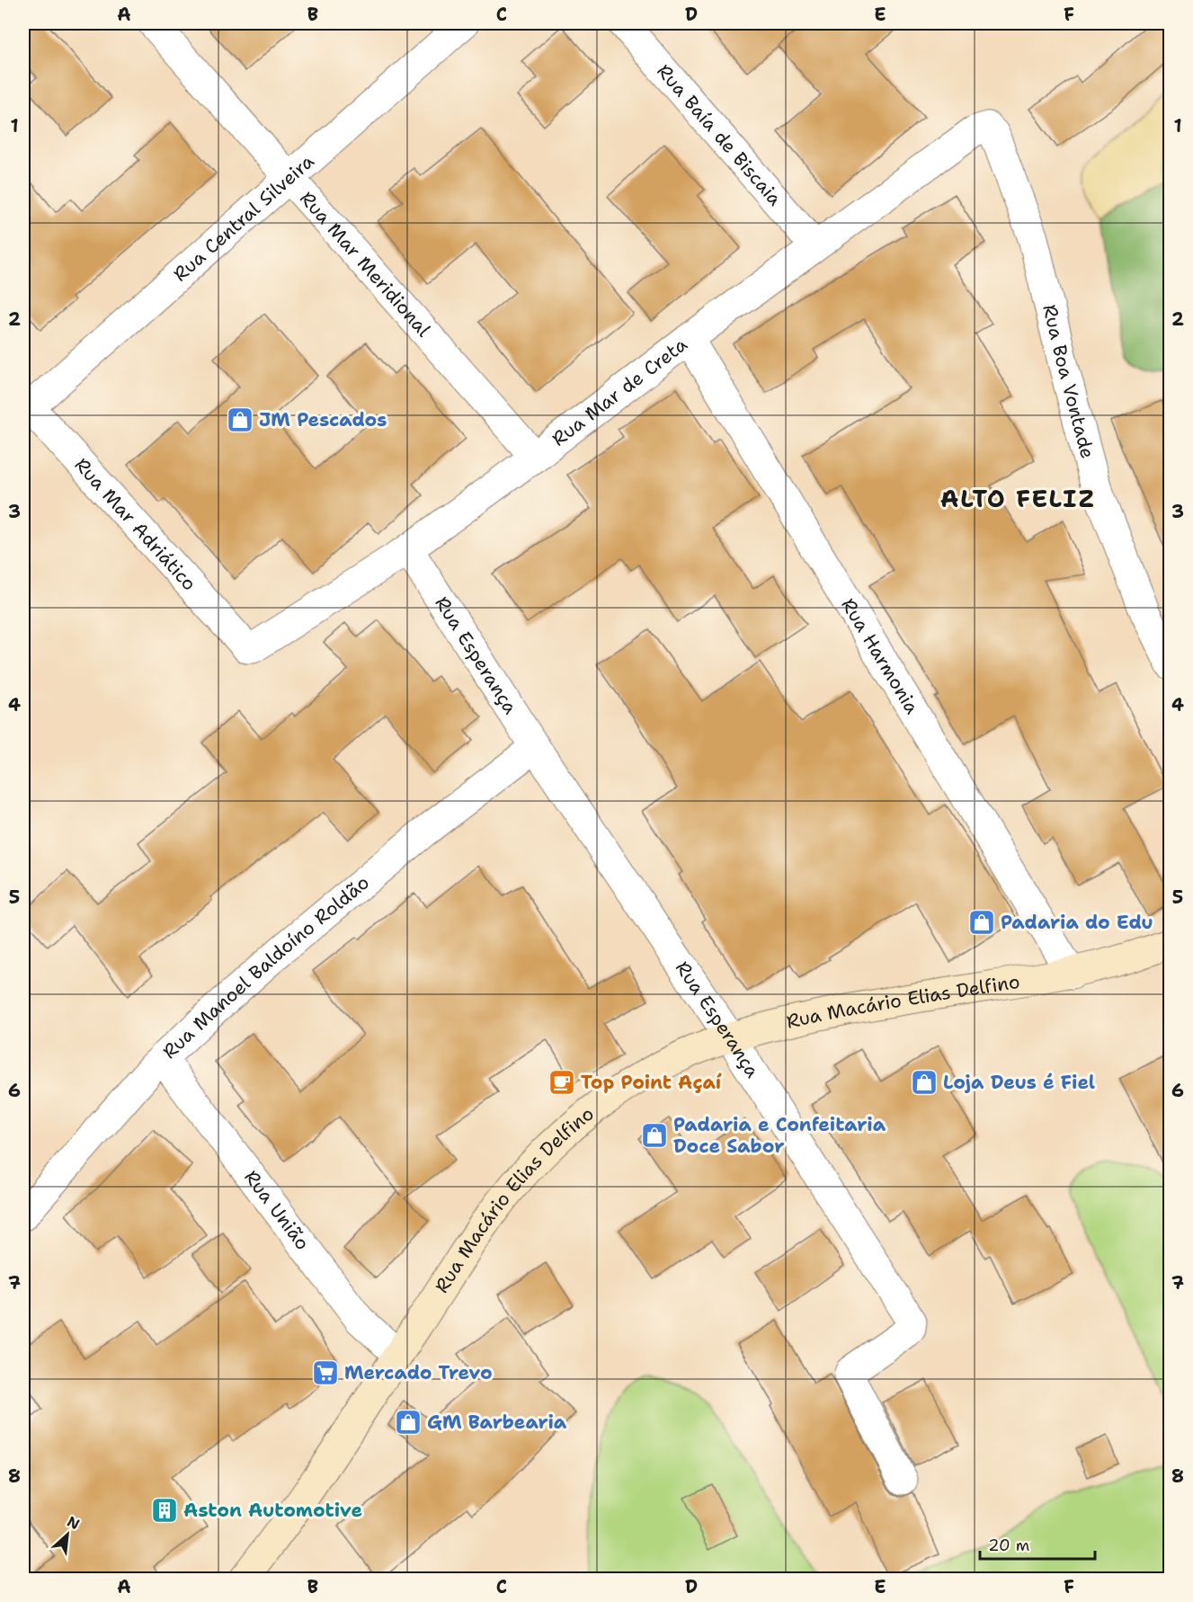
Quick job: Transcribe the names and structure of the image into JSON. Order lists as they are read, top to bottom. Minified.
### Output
{"streets":{"main road":["Rua Macário Elias Delfino"],"street":["Rua Baía de Biscaia","Rua Central Silveira","Rua Mar Meridional","Rua Boa Vontade","Rua Mar de Creta","Rua Mar Adriático","Rua Esperança","Rua Harmonia","Rua Manoel Baldoíno Roldão","Rua União"]},"crossings":[["Rua Baía de Biscaia","Rua Mar de Creta"],["Rua Central Silveira","Rua Mar Meridional"],["Rua Central Silveira","Rua Mar Adriático"],["Rua Mar Meridional","Rua Mar de Creta"],["Rua Boa Vontade","Rua Mar de Creta"],["Rua Mar de Creta","Rua Mar Adriático"],["Rua Mar de Creta","Rua Esperança"],["Rua Mar de Creta","Rua Harmonia"],["Rua Esperança","Rua Manoel Baldoíno Roldão"],["Rua Esperança","Rua Macário Elias Delfino"],["Rua Harmonia","Rua Macário Elias Delfino"],["Rua Manoel Baldoíno Roldão","Rua União"],["Rua Macário Elias Delfino","Rua União"]],"districts":["ALTO FELIZ"],"places":{"shop":["JM Pescados","Padaria do Edu","Loja Deus é Fiel","Padaria e Confeitaria Doce Sabor","GM Barbearia"],"cafe":["Top Point Açaí"],"supermarket":["Mercado Trevo"],"building":["Aston Automotive"]},"scale_bar":"20 m","north":"top right","grid":{"columns":["A","B","C","D","E","F"],"rows":["1","2","3","4","5","6","7","8"]}}
